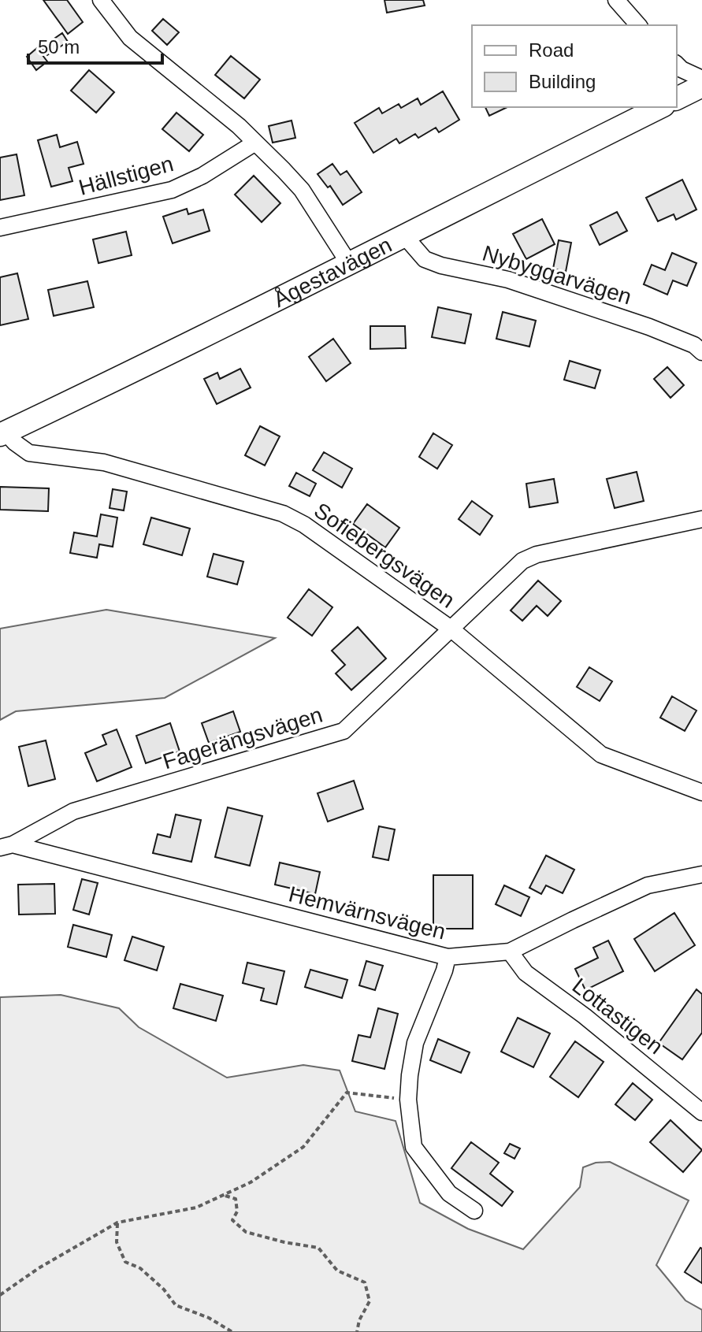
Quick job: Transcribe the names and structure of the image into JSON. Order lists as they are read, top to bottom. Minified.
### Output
{"streets":{"main road":["Ågestavägen"],"street":["Hällstigen","Nybyggarvägen","Sofiebergsvägen","Fagerängsvägen","Hemvärnsvägen","Lottastigen"]},"crossings":[["Ågestavägen","Nybyggarvägen"],["Ågestavägen","Sofiebergsvägen"],["Sofiebergsvägen","Fagerängsvägen"],["Fagerängsvägen","Hemvärnsvägen"],["Hemvärnsvägen","Lottastigen"]],"legend":["Road","Building"],"scale_bar":"50 m"}
